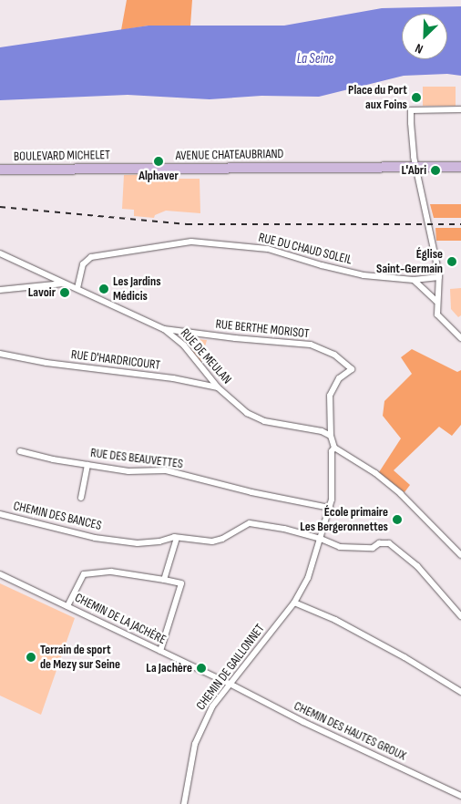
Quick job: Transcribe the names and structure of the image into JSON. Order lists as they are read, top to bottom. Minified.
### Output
{"streets":{"main road":["AVENUE CHATEAUBRIAND","BOULEVARD MICHELET"],"street":["RUE DU CHAUD SOLEIL","RUE BERTHE MORISOT","RUE DE MEULAN","RUE D'HARDRICOURT","RUE DES BEAUVETTES","CHEMIN DES BANCES","CHEMIN DE LA JACHÈRE","CHEMIN DE GAILLONNET","CHEMIN DES HAUTES GROUX"]},"crossings":[["AVENUE CHATEAUBRIAND","BOULEVARD MICHELET"],["RUE DU CHAUD SOLEIL","RUE DE MEULAN"],["RUE BERTHE MORISOT","RUE DE MEULAN"],["RUE DE MEULAN","RUE D'HARDRICOURT"],["RUE DES BEAUVETTES","CHEMIN DE GAILLONNET"],["CHEMIN DES BANCES","CHEMIN DE GAILLONNET"],["CHEMIN DE LA JACHÈRE","CHEMIN DE GAILLONNET"],["CHEMIN DE LA JACHÈRE","CHEMIN DES HAUTES GROUX"],["CHEMIN DE GAILLONNET","CHEMIN DES HAUTES GROUX"]],"water":["La Seine"],"places":["Place du Port aux Foins","Alphaver","L'Abri","Église Saint-Germain","Les Jardins Médicis","Lavoir","École primaire Les Bergeronnettes","Terrain de sport de Mezy sur Seine","La Jachère"],"north":"bottom left"}
